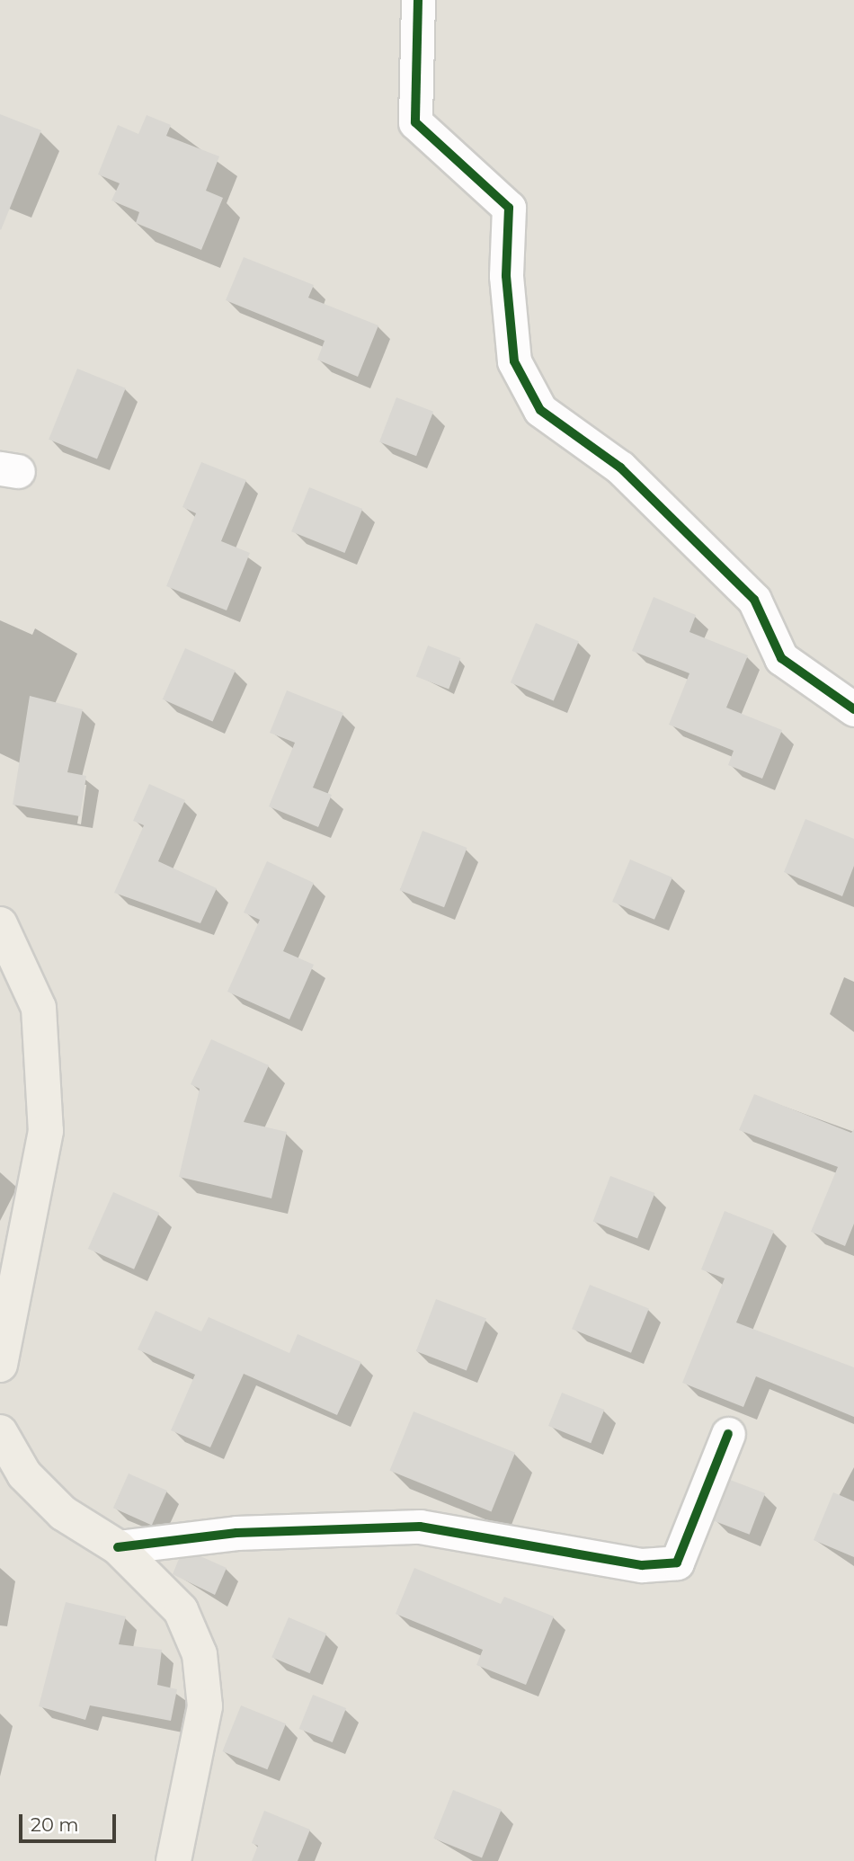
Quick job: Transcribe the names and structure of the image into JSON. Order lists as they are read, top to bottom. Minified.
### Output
{"scale_bar":"20 m"}
